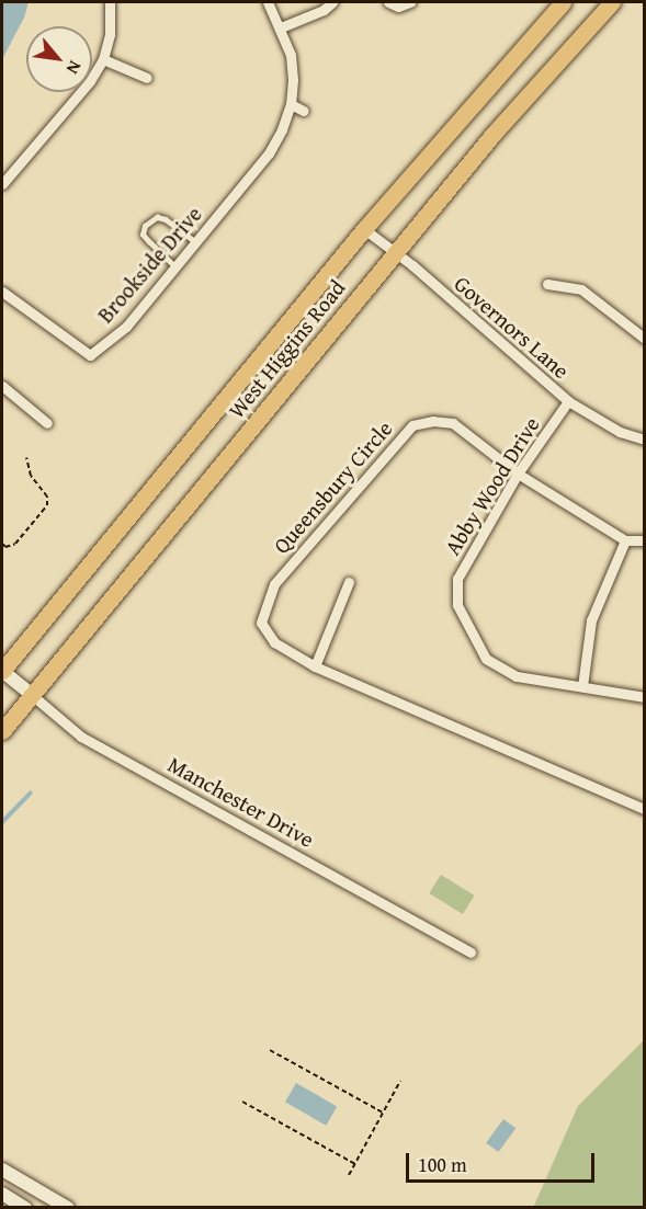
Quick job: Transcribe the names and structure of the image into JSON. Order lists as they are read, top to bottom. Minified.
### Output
{"streets":{"main road":["West Higgins Road"],"street":["Brookside Drive","Governors Lane","Abby Wood Drive","Queensbury Circle","Manchester Drive"]},"crossings":[["Governors Lane","West Higgins Road"],["Governors Lane","Abby Wood Drive"],["West Higgins Road","Manchester Drive"],["Abby Wood Drive","Queensbury Circle"]],"scale_bar":"100 m","north":"bottom right"}
